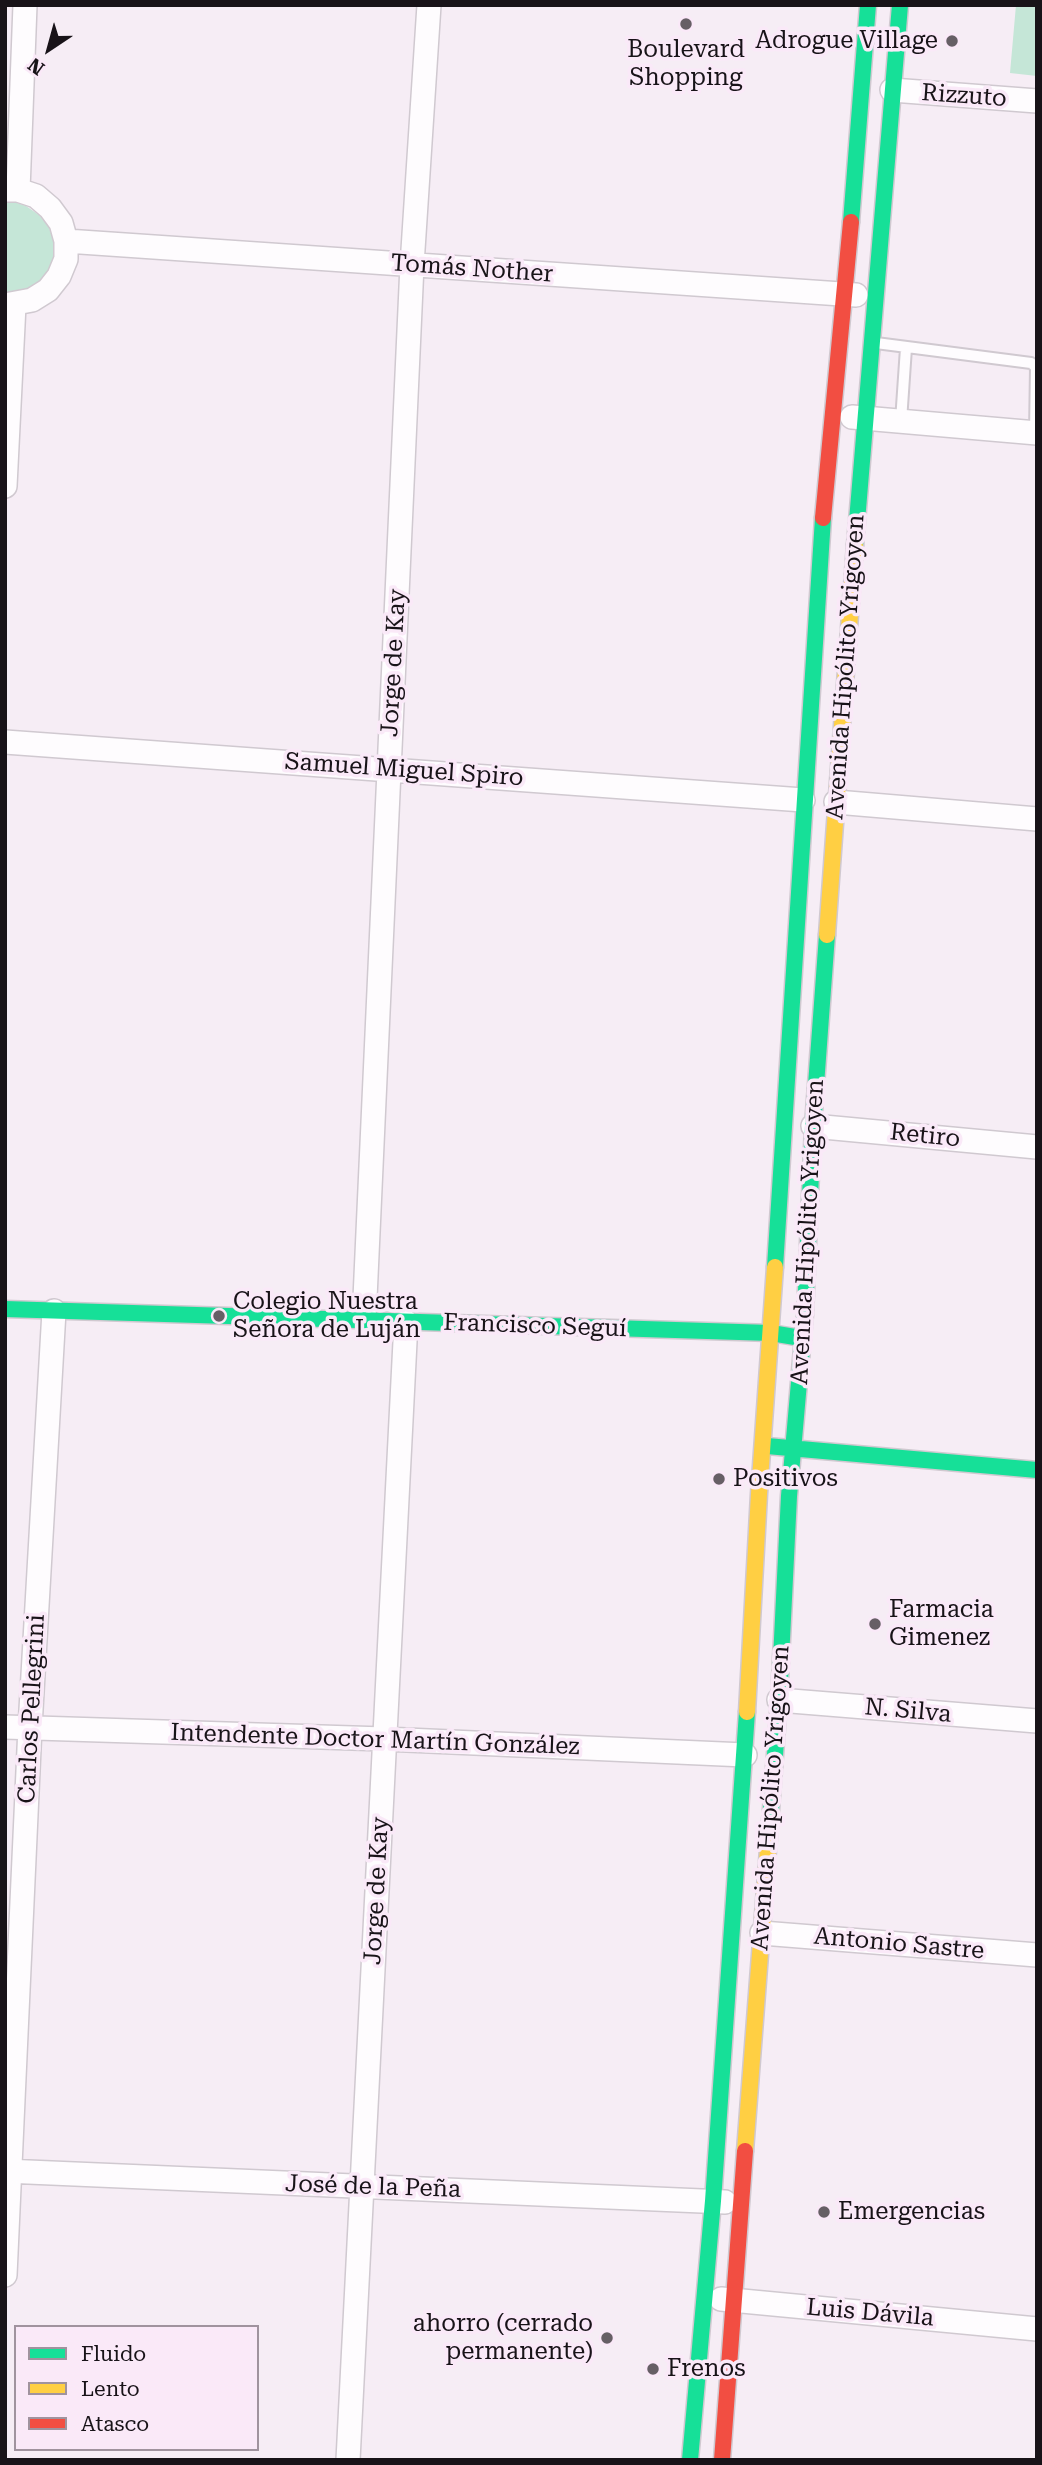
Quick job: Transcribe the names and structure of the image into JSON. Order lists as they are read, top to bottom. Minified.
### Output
{"streets":{"main road":["Avenida Hipólito Yrigoyen","Francisco Seguí"],"street":["Rizzuto","Tomás Nother","Jorge de Kay","Samuel Miguel Spiro","Retiro","Carlos Pellegrini","N. Silva","Intendente Doctor Martín González","Antonio Sastre","José de la Peña","Luis Dávila"]},"crossings":[["Rizzuto","Avenida Hipólito Yrigoyen"],["Tomás Nother","Jorge de Kay"],["Tomás Nother","Avenida Hipólito Yrigoyen"],["Jorge de Kay","Samuel Miguel Spiro"],["Jorge de Kay","Francisco Seguí"],["Jorge de Kay","Intendente Doctor Martín González"],["Jorge de Kay","José de la Peña"],["Avenida Hipólito Yrigoyen","Samuel Miguel Spiro"],["Avenida Hipólito Yrigoyen","Retiro"],["Avenida Hipólito Yrigoyen","Francisco Seguí"],["Avenida Hipólito Yrigoyen","N. Silva"],["Avenida Hipólito Yrigoyen","Intendente Doctor Martín González"],["Avenida Hipólito Yrigoyen","Antonio Sastre"],["Avenida Hipólito Yrigoyen","José de la Peña"],["Avenida Hipólito Yrigoyen","Luis Dávila"],["Francisco Seguí","Carlos Pellegrini"],["Carlos Pellegrini","Intendente Doctor Martín González"],["Carlos Pellegrini","José de la Peña"]],"places":["Boulevard Shopping","Adrogue Village","Colegio Nuestra Señora de Luján","Positivos","Farmacia Gimenez","Emergencias","ahorro (cerrado permanente)","Frenos"],"legend":["Fluido","Lento","Atasco"],"north":"bottom left"}
